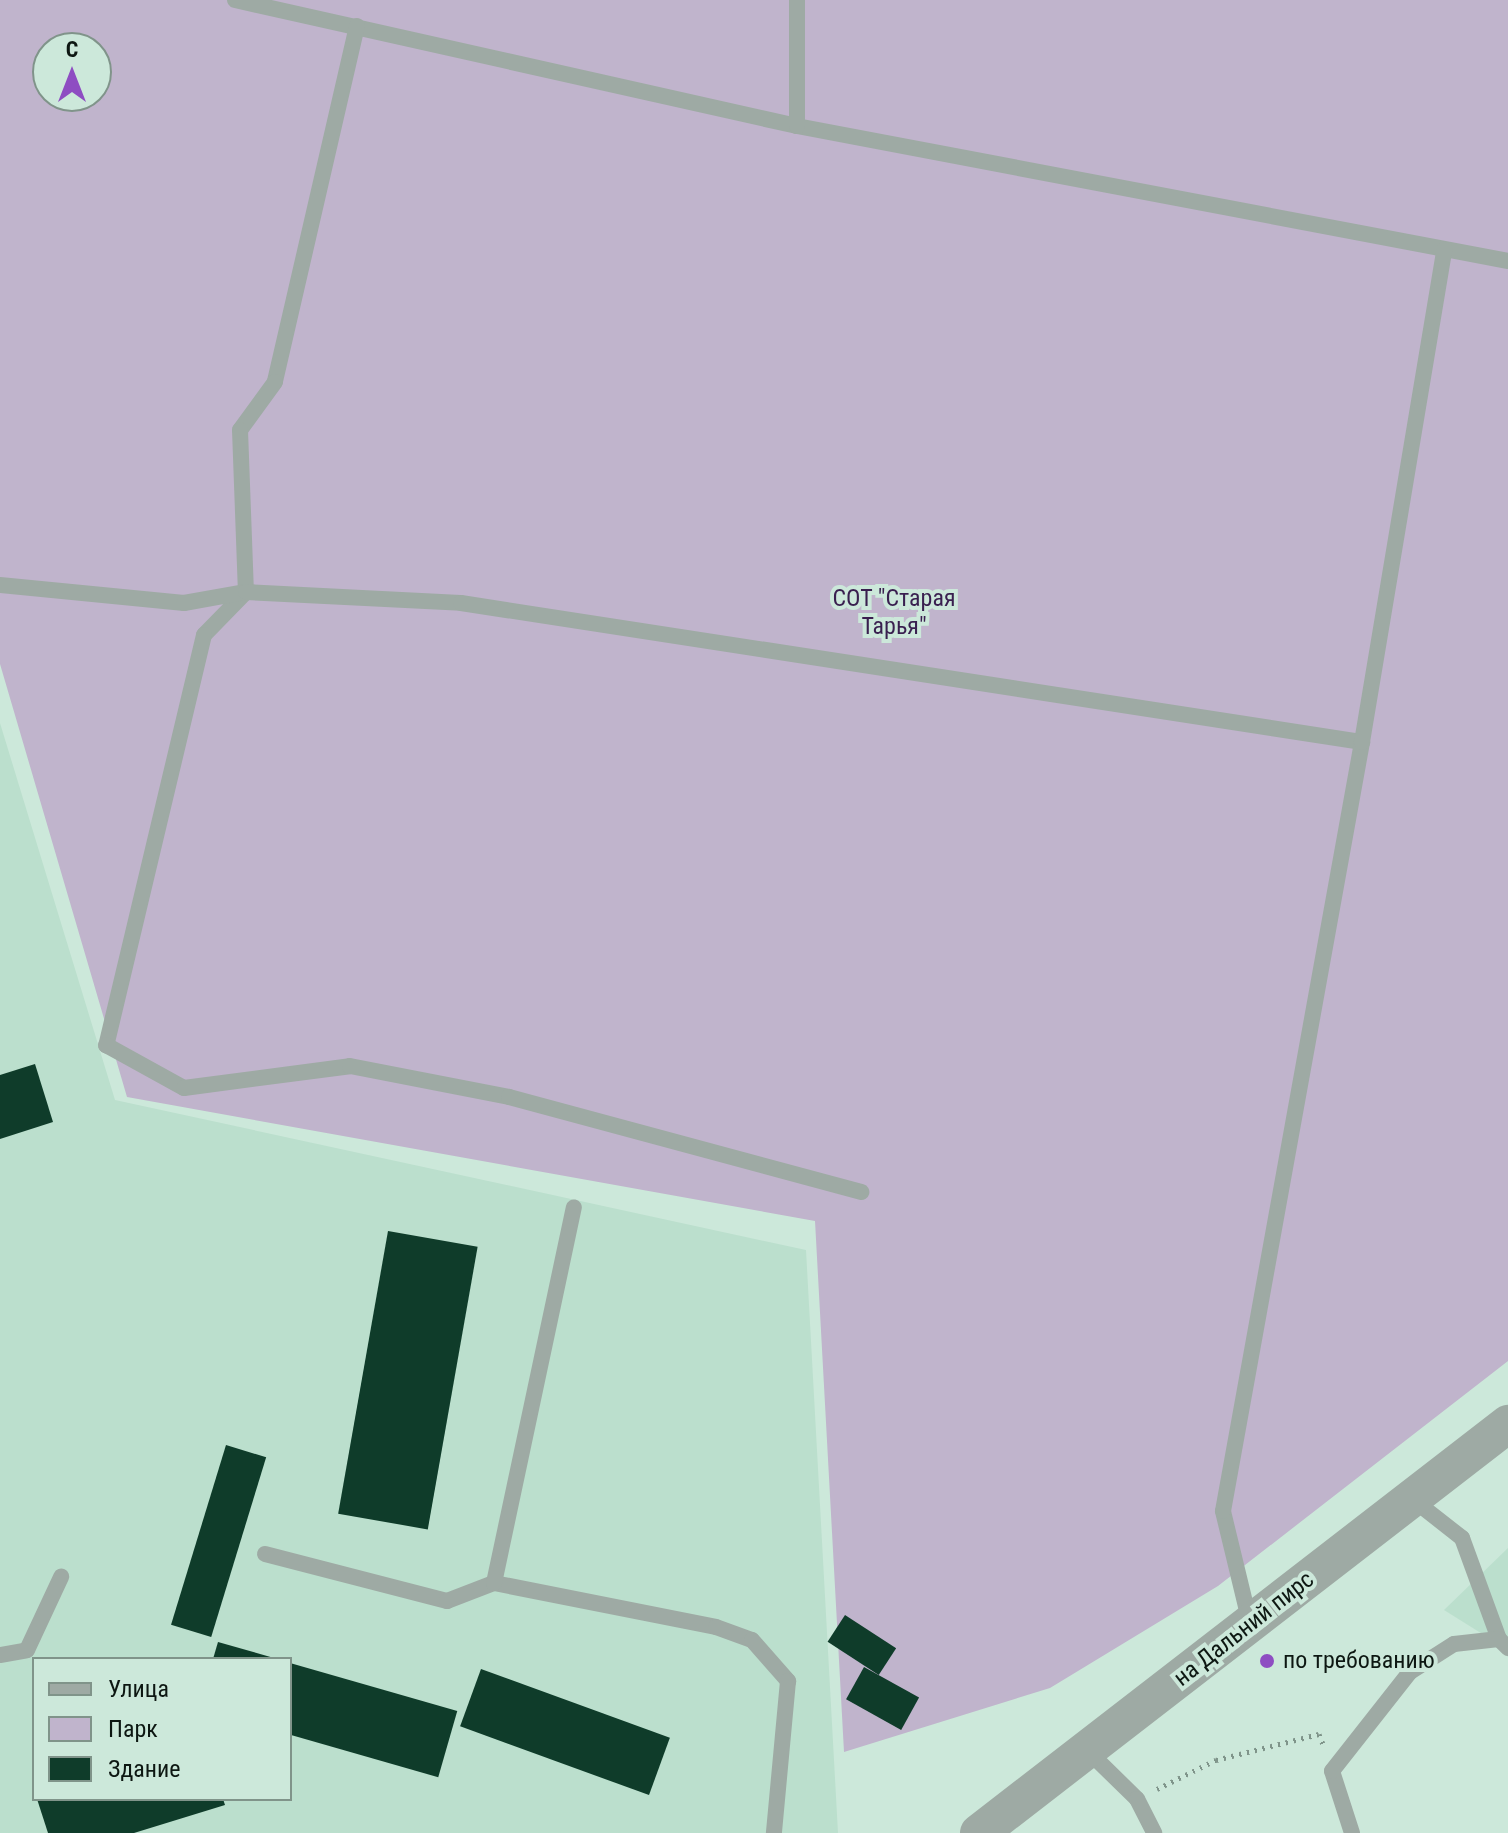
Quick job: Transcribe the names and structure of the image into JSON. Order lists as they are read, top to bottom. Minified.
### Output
{"streets":{"street":["на Дальний пирс"]},"parks":["СОТ \"Старая Тарья\""],"places":["по требованию"],"legend":["Улица","Парк","Здание"],"north":"top"}
